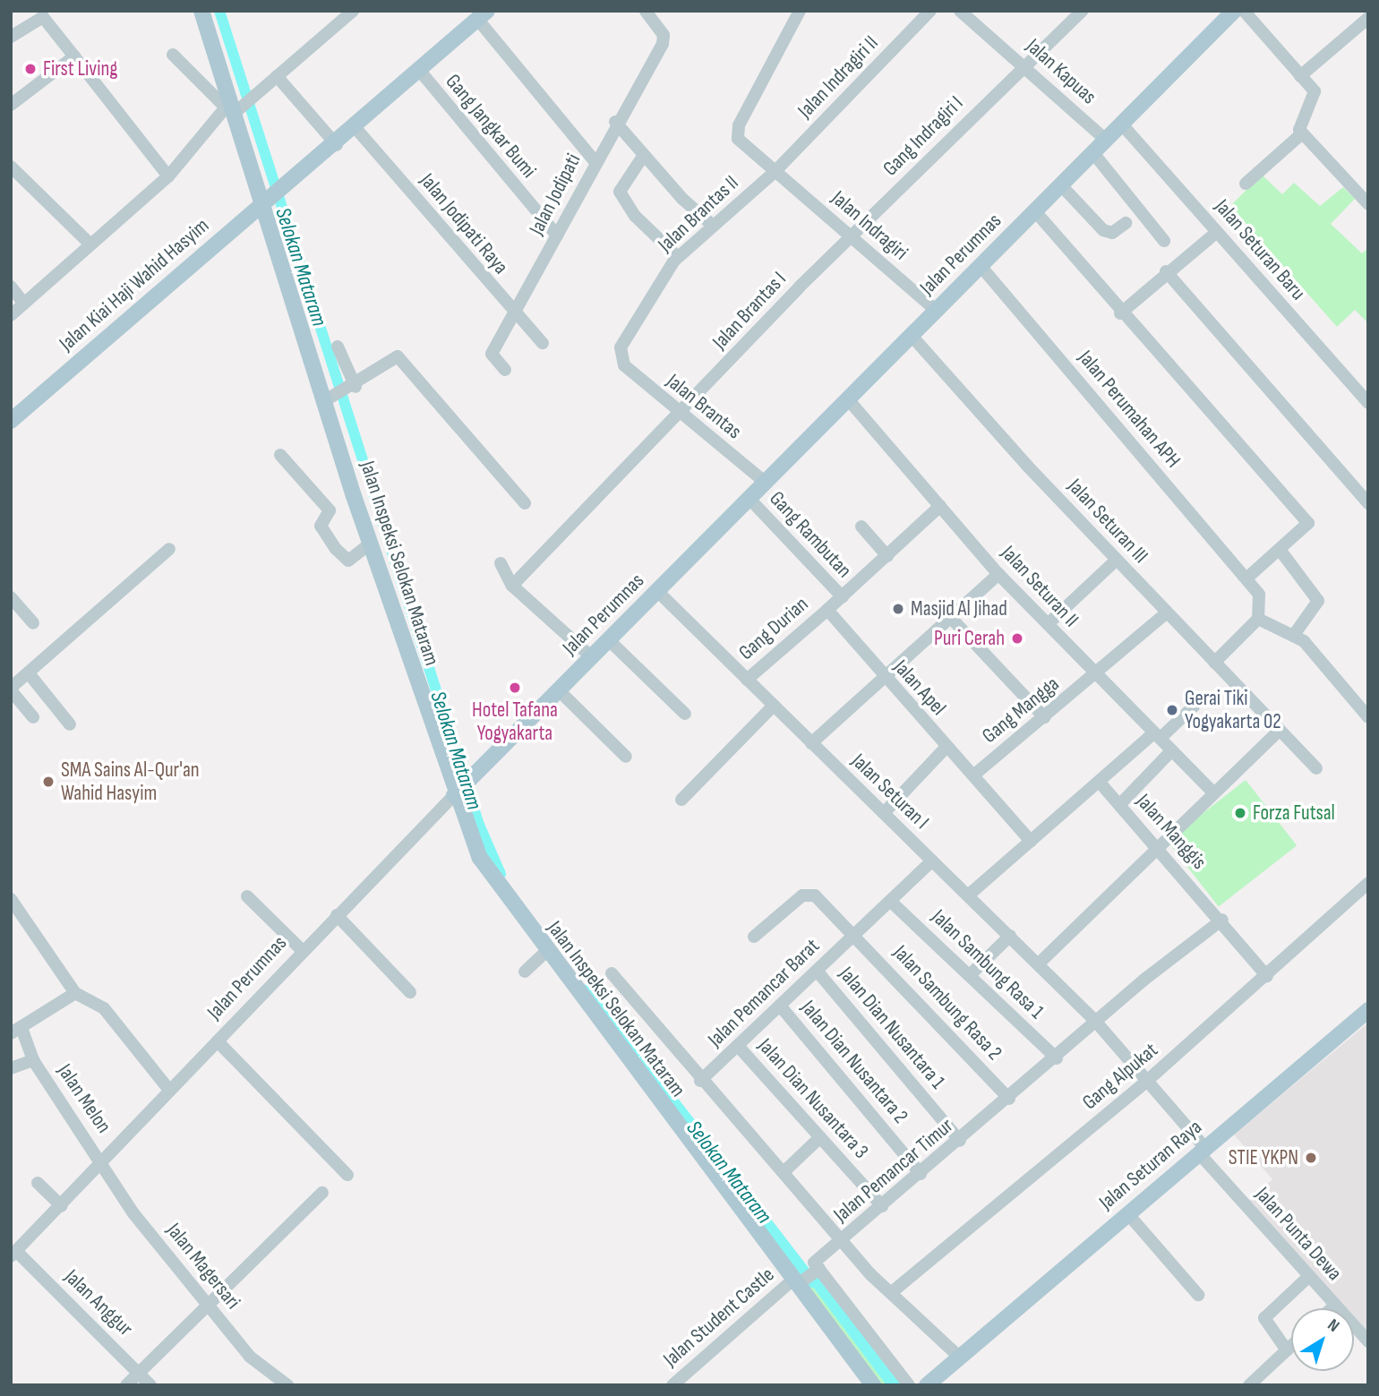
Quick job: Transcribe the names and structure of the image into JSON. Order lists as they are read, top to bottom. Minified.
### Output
{"streets":{"main road":["Jalan Perumnas","Jalan Kiai Haji Wahid Hasyim","Jalan Inspeksi Selokan Mataram","Jalan Seturan Raya"],"street":["Jalan Kapuas","Jalan Indragiri II","Gang Jangkar Bumi","Gang Indragiri I","Jalan Jodipati","Jalan Brantas II","Jalan Jodipati Raya","Jalan Indragiri","Jalan Seturan Baru","Jalan Brantas I","Jalan Brantas","Jalan Perumahan APH","Jalan Seturan III","Gang Rambutan","Jalan Seturan II","Gang Durian","Jalan Apel","Gang Mangga","Jalan Seturan I","Jalan Manggis","Jalan Sambung Rasa 1","Jalan Pemancar Barat","Jalan Sambung Rasa 2","Jalan Dian Nusantara 1","Jalan Dian Nusantara 2","Gang Alpukat","Jalan Melon","Jalan Dian Nusantara 3","Jalan Pemancar Timur","Jalan Punta Dewa","Jalan Magersari","Jalan Anggur","Jalan Student Castle"]},"crossings":[["Jalan Kapuas","Gang Indragiri I"],["Jalan Kapuas","Jalan Perumnas"],["Jalan Indragiri II","Jalan Brantas II"],["Jalan Indragiri II","Jalan Indragiri"],["Gang Jangkar Bumi","Jalan Jodipati"],["Gang Jangkar Bumi","Jalan Kiai Haji Wahid Hasyim"],["Gang Indragiri I","Jalan Indragiri"],["Gang Indragiri I","Jalan Brantas I"],["Jalan Jodipati","Jalan Jodipati Raya"],["Jalan Brantas II","Jalan Indragiri"],["Jalan Brantas II","Jalan Brantas"],["Jalan Jodipati Raya","Jalan Kiai Haji Wahid Hasyim"],["Jalan Indragiri","Jalan Perumnas"],["Jalan Indragiri","Jalan Brantas I"],["Jalan Seturan Baru","Jalan Perumnas"],["Jalan Perumnas","Jalan Brantas"],["Jalan Perumnas","Jalan Perumahan APH"],["Jalan Perumnas","Jalan Seturan III"],["Jalan Perumnas","Gang Rambutan"],["Jalan Perumnas","Jalan Inspeksi Selokan Mataram"],["Jalan Perumnas","Jalan Seturan II"],["Jalan Perumnas","Jalan Seturan I"],["Jalan Perumnas","Jalan Melon"],["Jalan Perumnas","Jalan Magersari"],["Jalan Perumnas","Jalan Anggur"],["Jalan Kiai Haji Wahid Hasyim","Jalan Inspeksi Selokan Mataram"],["Jalan Brantas I","Jalan Brantas"],["Jalan Seturan III","Gang Mangga"],["Jalan Inspeksi Selokan Mataram","Jalan Student Castle"],["Jalan Seturan II","Gang Mangga"],["Gang Durian","Jalan Apel"],["Gang Durian","Jalan Seturan I"],["Jalan Apel","Gang Mangga"],["Jalan Seturan I","Jalan Pemancar Barat"],["Jalan Seturan I","Jalan Pemancar Timur"],["Jalan Manggis","Gang Alpukat"],["Jalan Manggis","Jalan Pemancar Timur"],["Jalan Sambung Rasa 1","Jalan Pemancar Barat"],["Jalan Sambung Rasa 1","Jalan Pemancar Timur"],["Jalan Pemancar Barat","Jalan Sambung Rasa 2"],["Jalan Pemancar Barat","Jalan Dian Nusantara 1"],["Jalan Pemancar Barat","Jalan Dian Nusantara 2"],["Jalan Pemancar Barat","Jalan Dian Nusantara 3"],["Jalan Sambung Rasa 2","Jalan Pemancar Timur"],["Jalan Dian Nusantara 1","Jalan Pemancar Timur"],["Jalan Dian Nusantara 2","Jalan Pemancar Timur"],["Gang Alpukat","Jalan Pemancar Timur"],["Jalan Melon","Jalan Magersari"],["Jalan Dian Nusantara 3","Jalan Pemancar Timur"],["Jalan Seturan Raya","Jalan Pemancar Timur"],["Jalan Seturan Raya","Jalan Punta Dewa"]],"water":["Selokan Mataram"],"places":["First Living","Masjid Al Jihad","Puri Cerah","Hotel Tafana Yogyakarta","Gerai Tiki Yogyakarta 02","SMA Sains Al-Qur'an Wahid Hasyim","Forza Futsal","STIE YKPN"],"north":"top right"}
